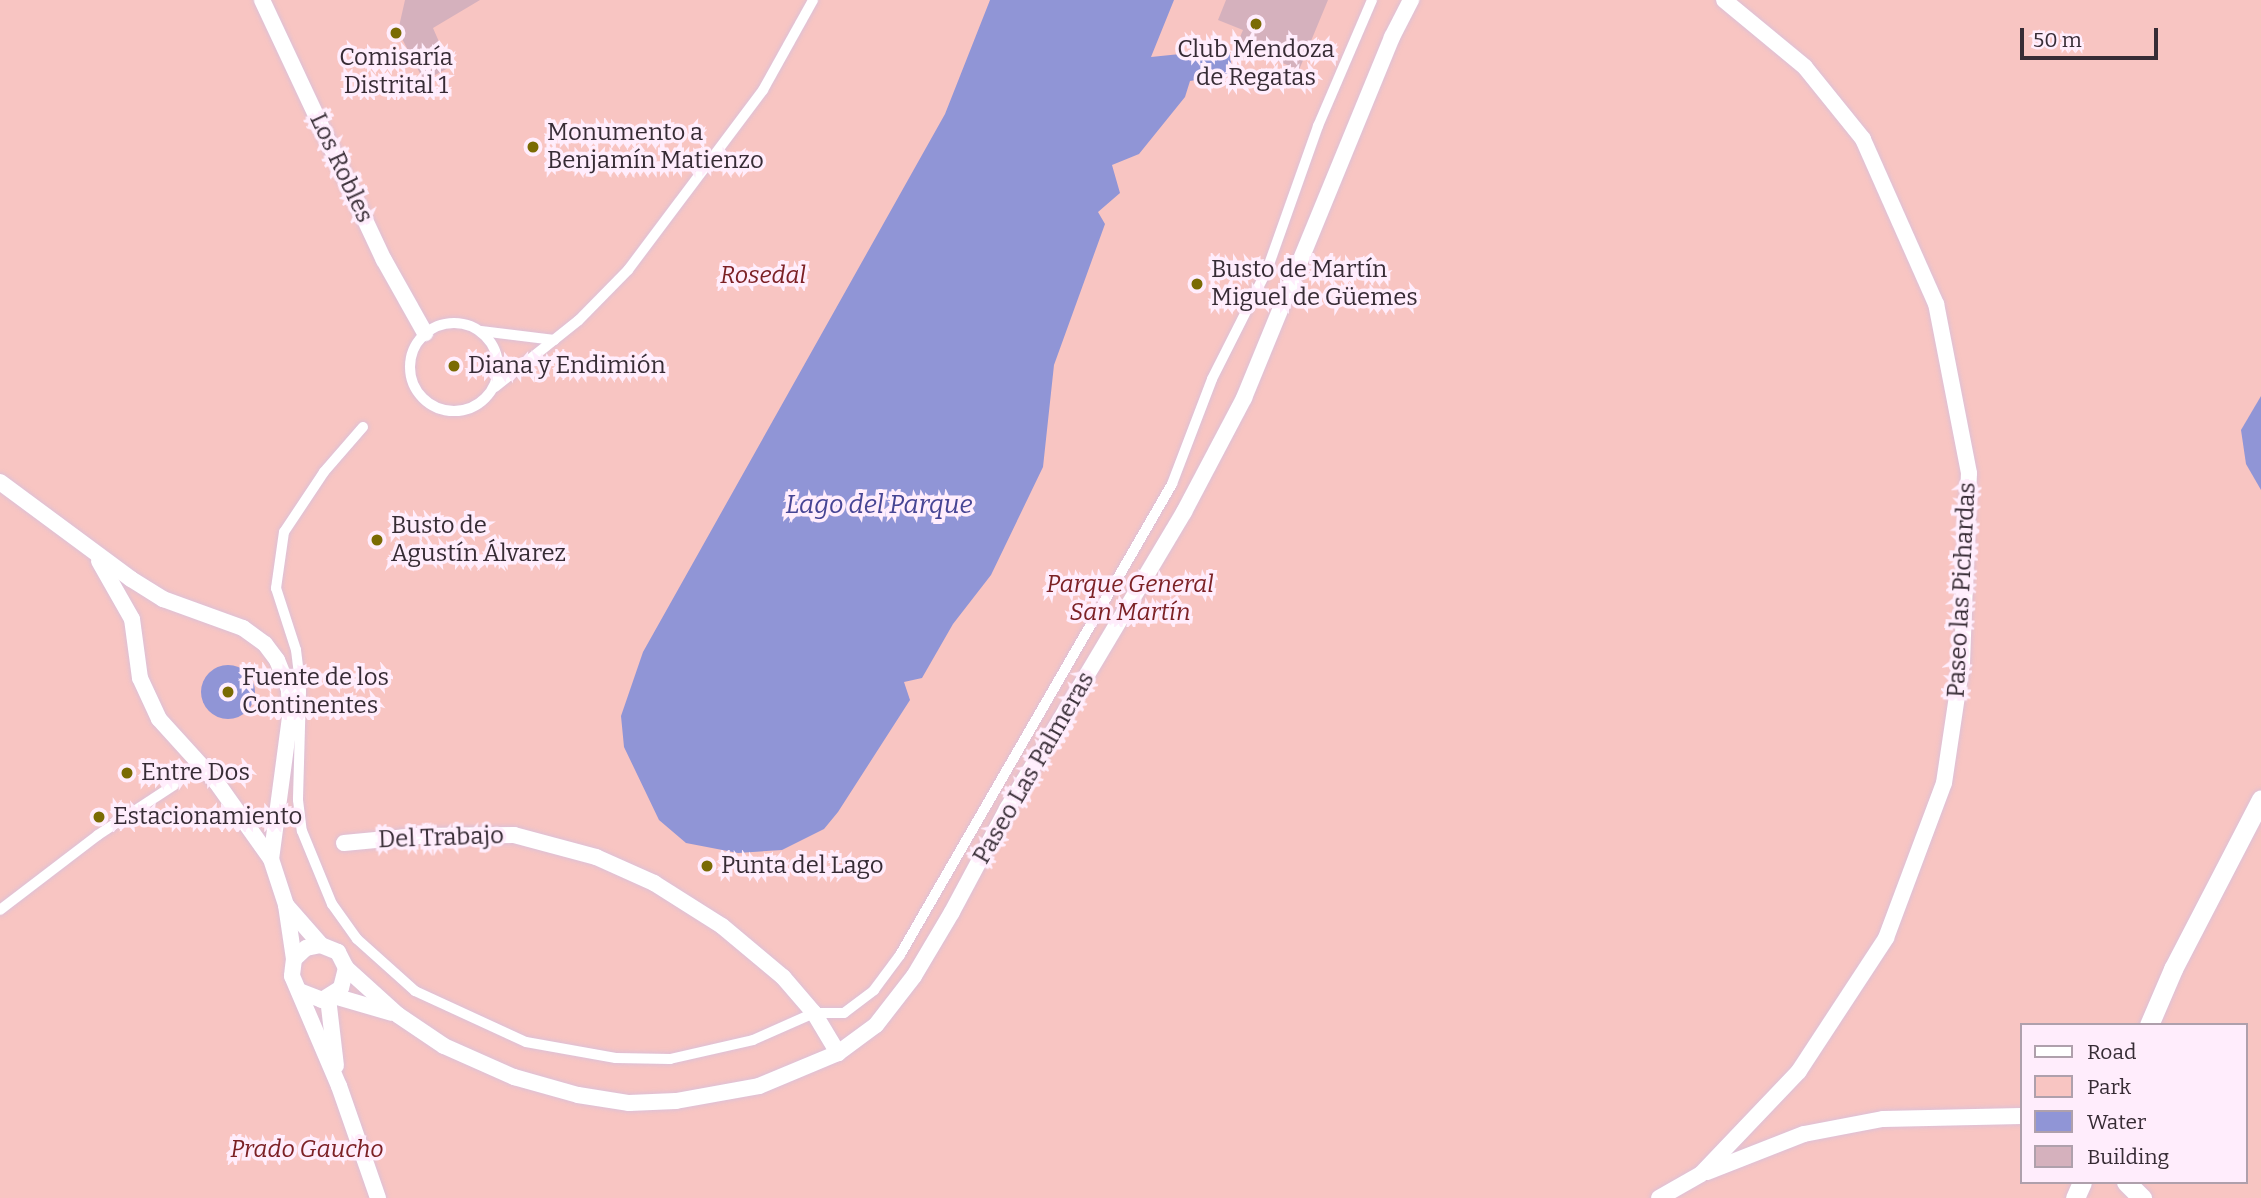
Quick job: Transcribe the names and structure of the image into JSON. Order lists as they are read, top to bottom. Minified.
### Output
{"streets":{"street":["Los Robles","Paseo las Pichardas","Paseo Las Palmeras","Del Trabajo"]},"crossings":[["Paseo Las Palmeras","Del Trabajo"]],"water":["Lago del Parque"],"parks":["Rosedal","Parque General San Martín","Prado Gaucho"],"places":["Club Mendoza de Regatas","Comisaría Distrital 1","Monumento a Benjamín Matienzo","Busto de Martín Miguel de Güemes","Diana y Endimión","Busto de Agustín Álvarez","Fuente de los Continentes","Entre Dos","Estacionamiento","Punta del Lago"],"legend":["Road","Park","Water","Building"],"scale_bar":"50 m"}
